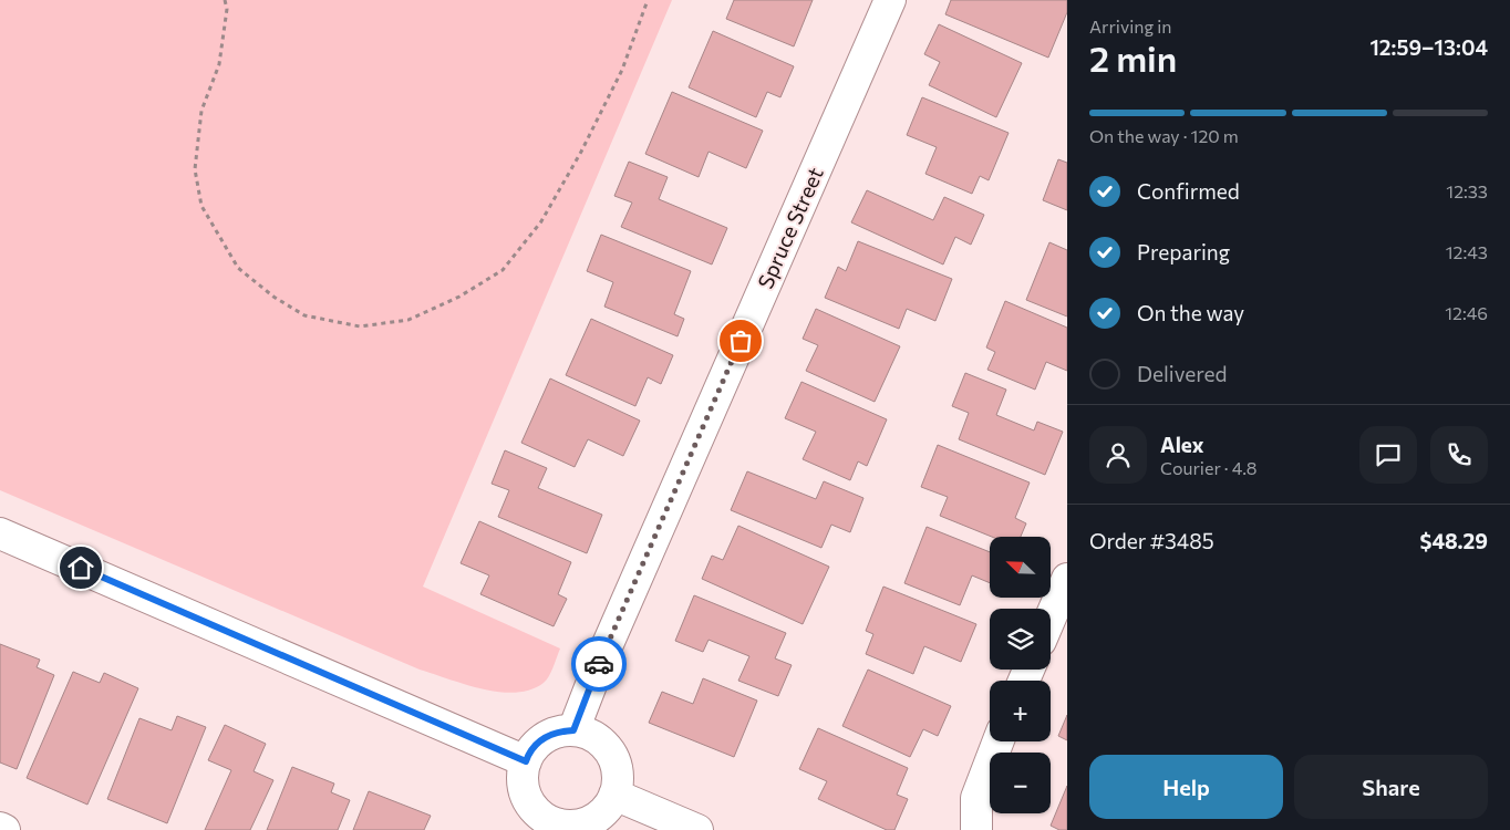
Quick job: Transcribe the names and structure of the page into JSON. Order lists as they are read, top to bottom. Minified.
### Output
{"streets":{"street":["Spruce Street"]},"north":"top left","page":{"heading":["2 min","Arriving in","12:59–13:04"],"panel":["Alex","Courier · 4.8","Order #3485","$48.29"],"bar":"On the way · 120 m","list":[["Confirmed","12:33"],["Preparing","12:43"],["On the way","12:46"],"Delivered"],"map_buttons":["+","−"],"buttons":["Help","Share"]}}
